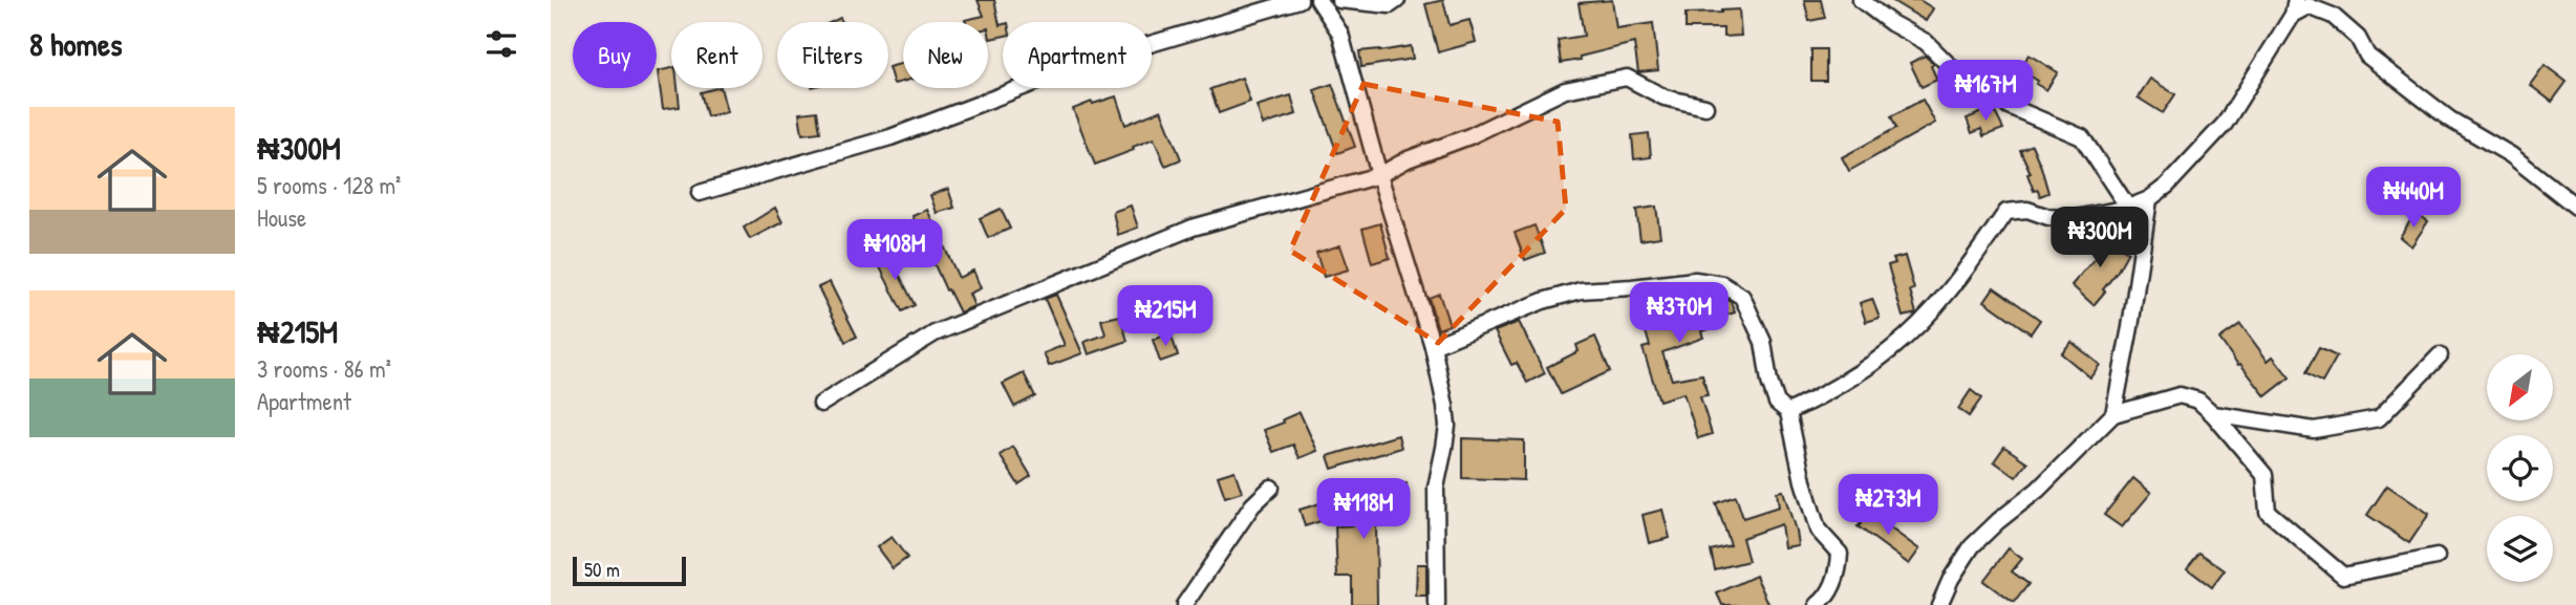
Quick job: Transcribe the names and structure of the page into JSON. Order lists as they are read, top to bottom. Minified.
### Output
{"scale_bar":"50 m","north":"bottom left","page":{"heading":"8 homes","chip":["Buy","Rent","Filters","New","Apartment"],"price":["₦167M","₦440M","₦300M","₦108M","₦370M","₦215M","₦273M","₦118M"],"list":[{"name":"₦300M","note":"5 rooms · 128 m² · House"},{"name":"₦215M","note":"3 rooms · 86 m² · Apartment"}],"scale":"50 m"}}
